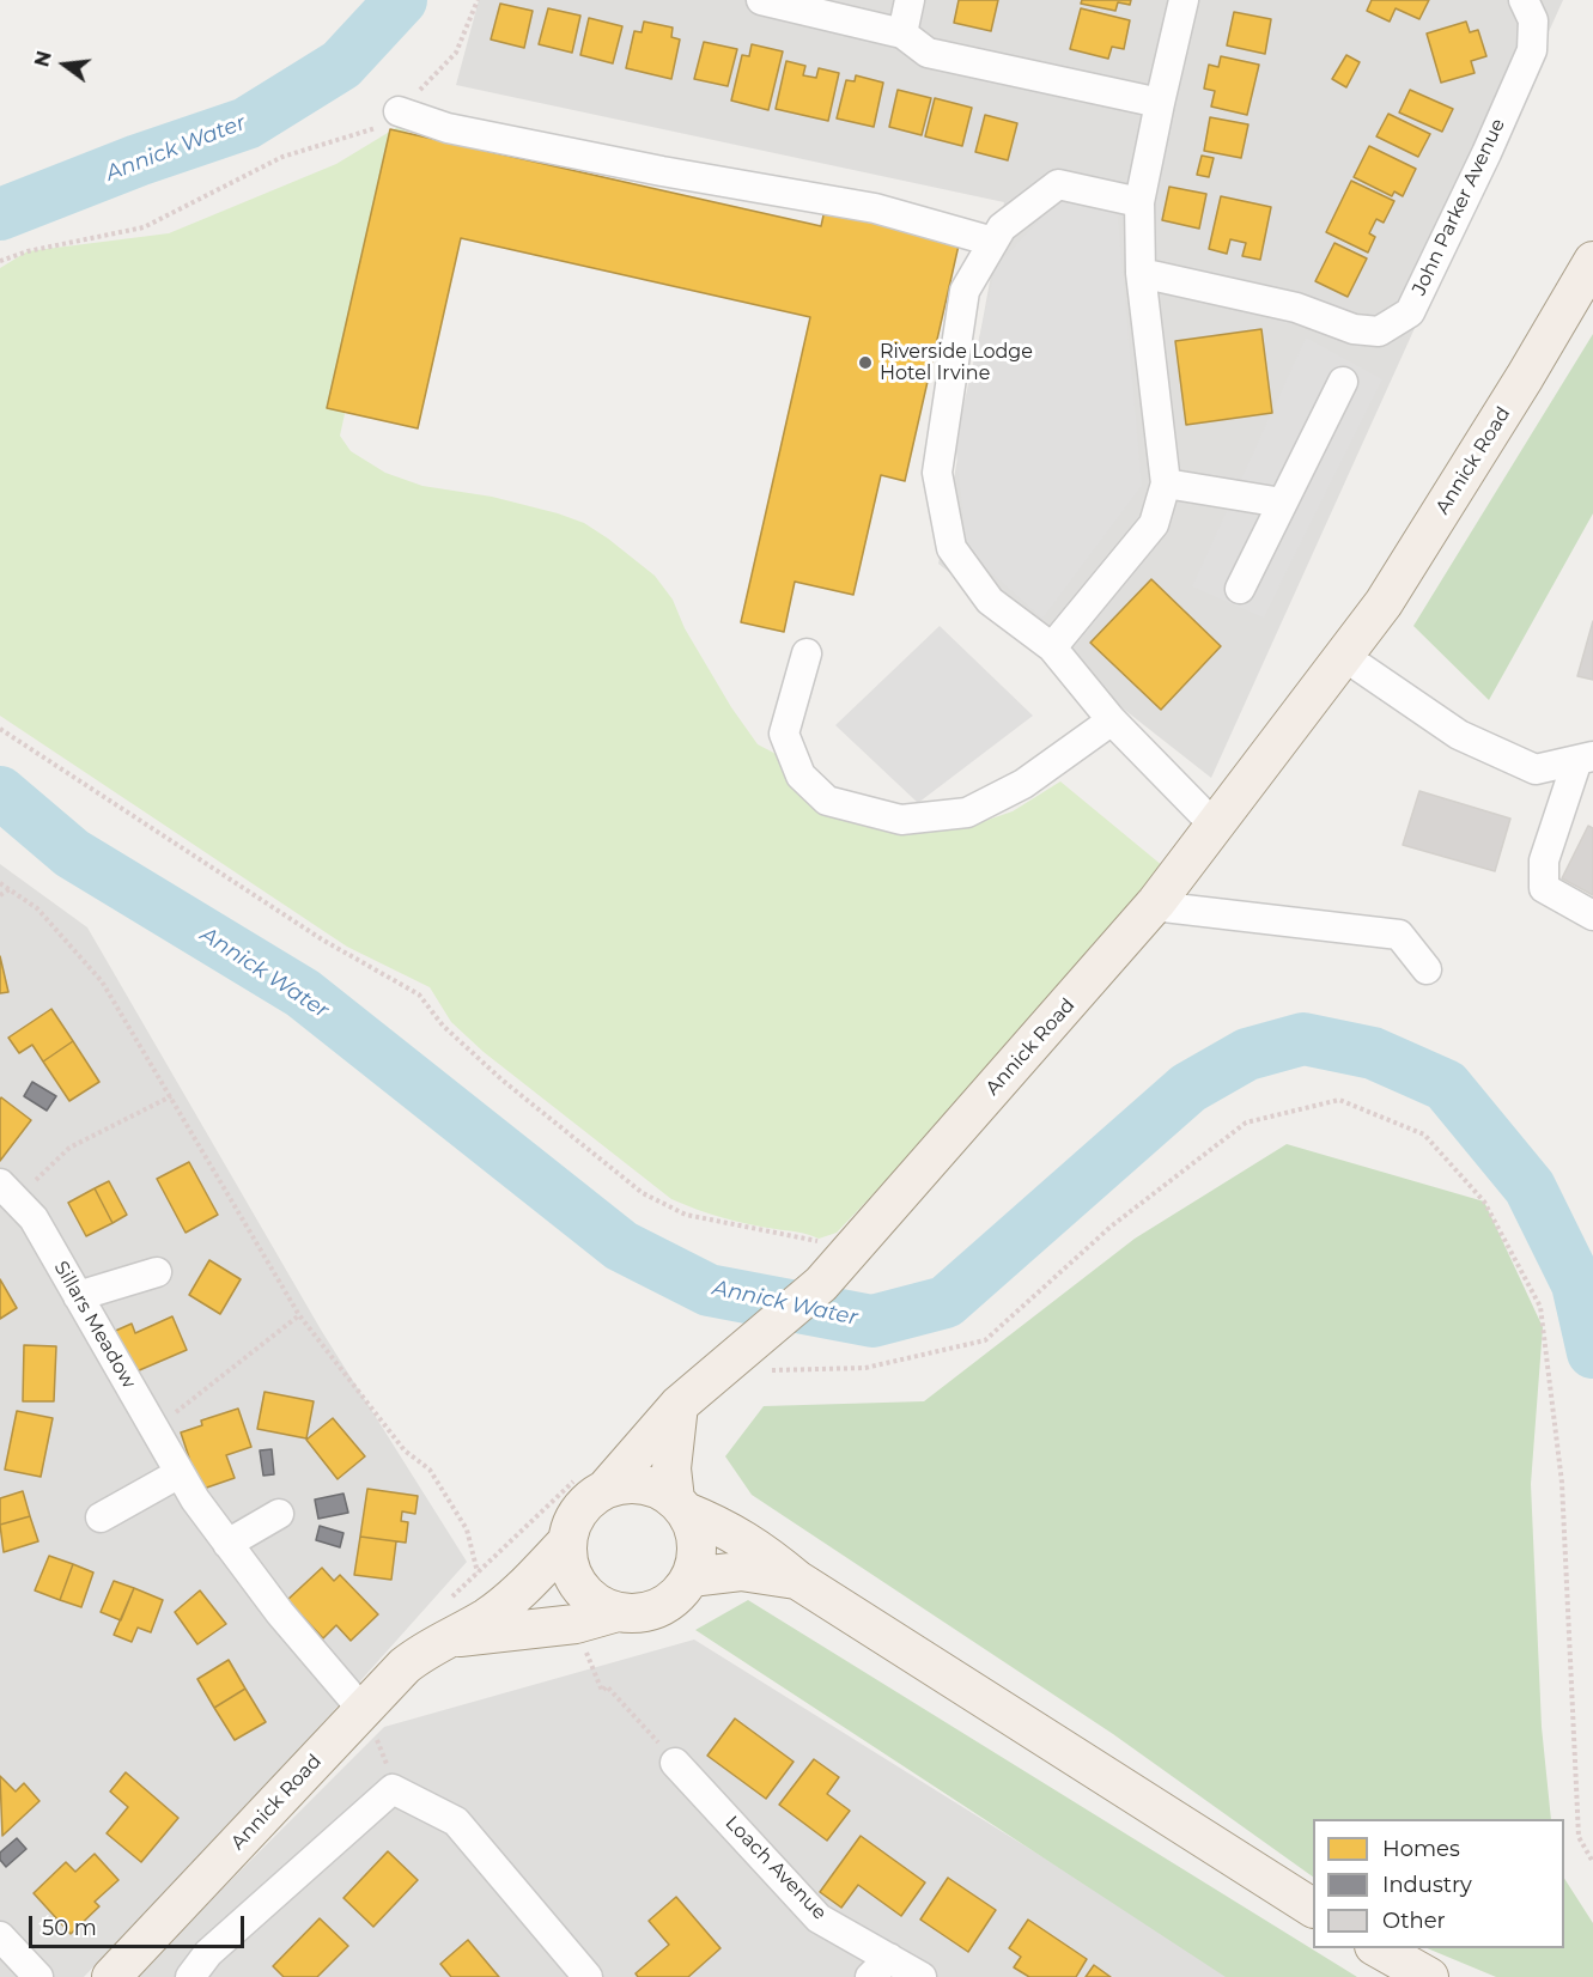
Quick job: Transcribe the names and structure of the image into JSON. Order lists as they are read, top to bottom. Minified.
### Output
{"streets":{"main road":["Annick Road"],"street":["John Parker Avenue","Sillars Meadow","Loach Avenue"]},"crossings":[["Annick Road","Sillars Meadow"]],"water":["Annick Water"],"places":["Riverside Lodge Hotel Irvine"],"legend":["Homes","Industry","Other"],"scale_bar":"50 m","north":"left"}
